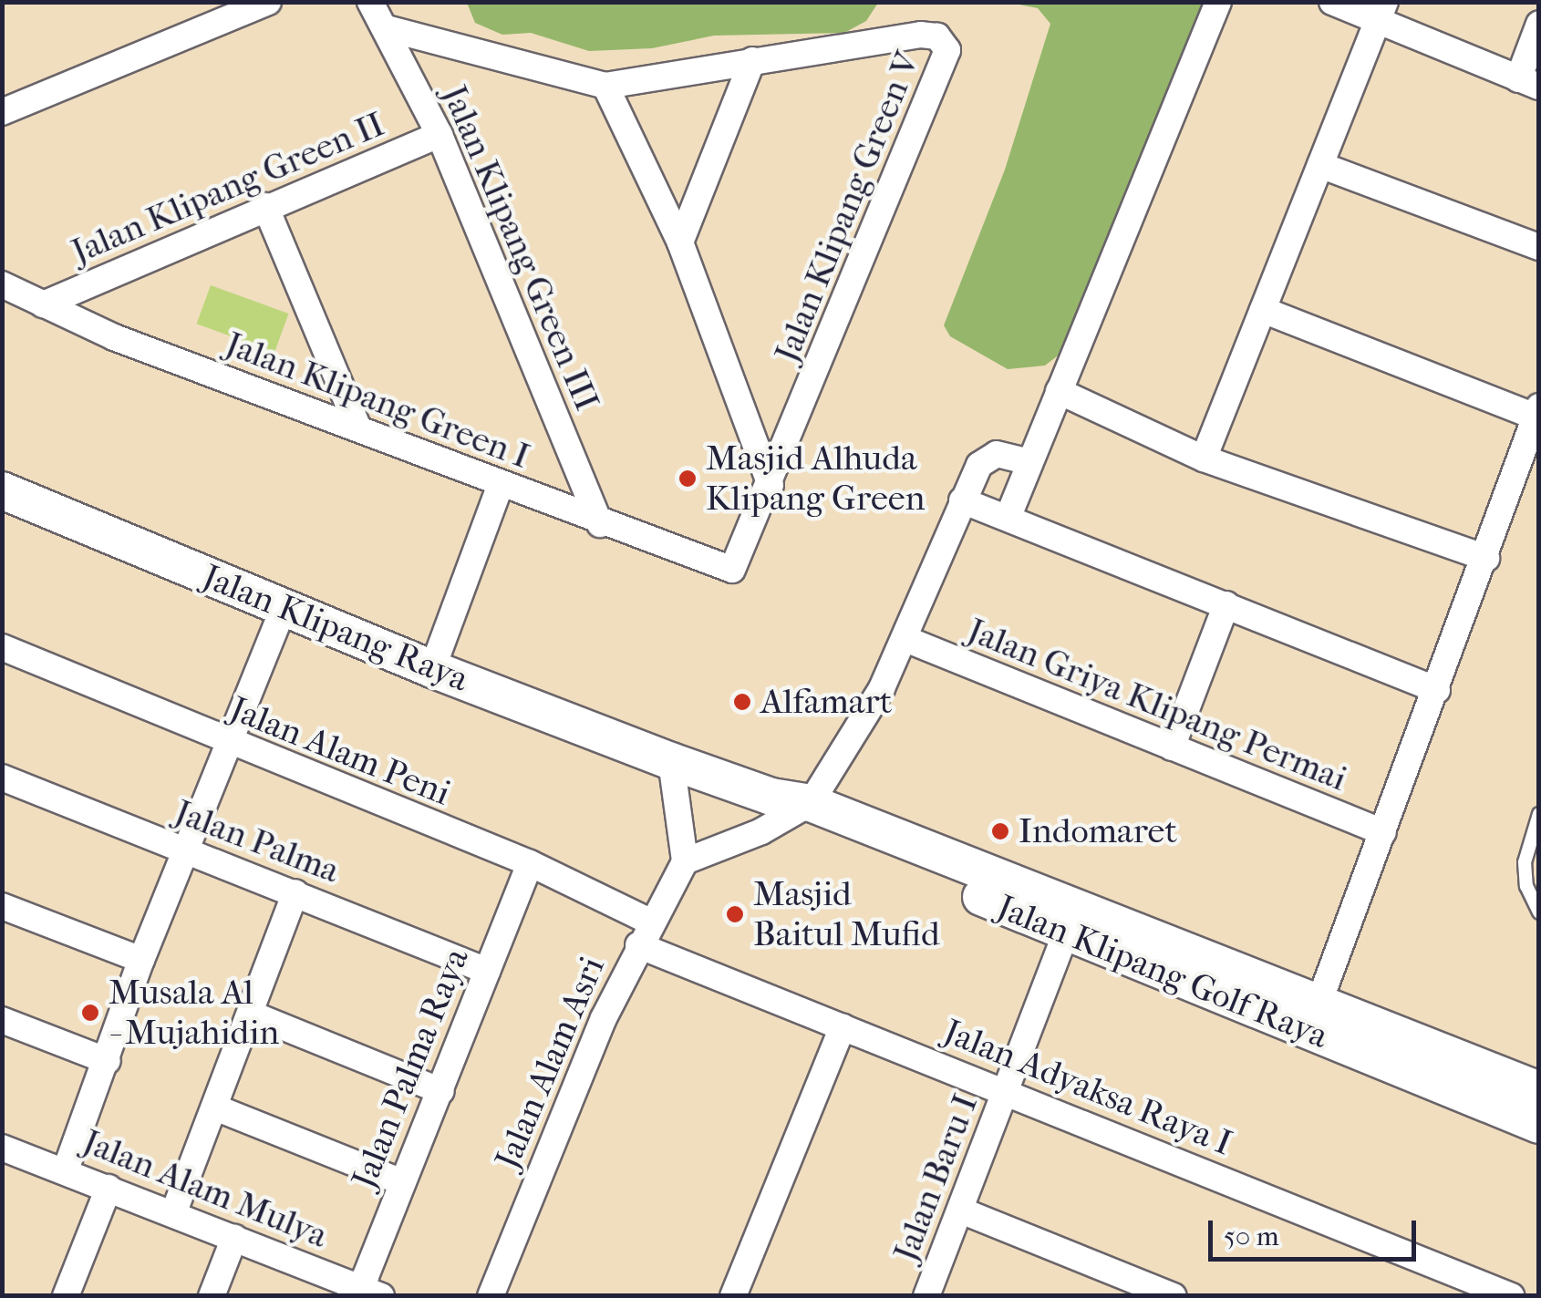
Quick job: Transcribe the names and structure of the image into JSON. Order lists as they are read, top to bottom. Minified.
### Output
{"streets":{"main road":["Jalan Klipang Raya","Jalan Klipang Golf Raya"],"street":["Jalan Klipang Green II","Jalan Klipang Green V","Jalan Klipang Green III","Jalan Klipang Green I","Jalan Griya Klipang Permai","Jalan Alam Peni","Jalan Palma","Jalan Alam Asri","Jalan Palma Raya","Jalan Adyaksa Raya I","Jalan Baru I","Jalan Alam Mulya"]},"crossings":[["Jalan Klipang Green II","Jalan Klipang Green III"],["Jalan Klipang Green II","Jalan Klipang Green I"],["Jalan Klipang Green V","Jalan Klipang Green III"],["Jalan Klipang Green V","Jalan Klipang Green I"],["Jalan Klipang Green III","Jalan Klipang Green I"],["Jalan Klipang Raya","Jalan Klipang Golf Raya"],["Jalan Alam Peni","Jalan Alam Asri"],["Jalan Alam Peni","Jalan Palma Raya"],["Jalan Palma","Jalan Palma Raya"],["Jalan Klipang Golf Raya","Jalan Baru I"],["Jalan Alam Asri","Jalan Adyaksa Raya I"],["Jalan Palma Raya","Jalan Alam Mulya"],["Jalan Adyaksa Raya I","Jalan Baru I"]],"places":["Masjid Alhuda Klipang Green","Alfamart","Indomaret","Masjid Baitul Mufid","Musala Al - Mujahidin"],"scale_bar":"50 m"}
